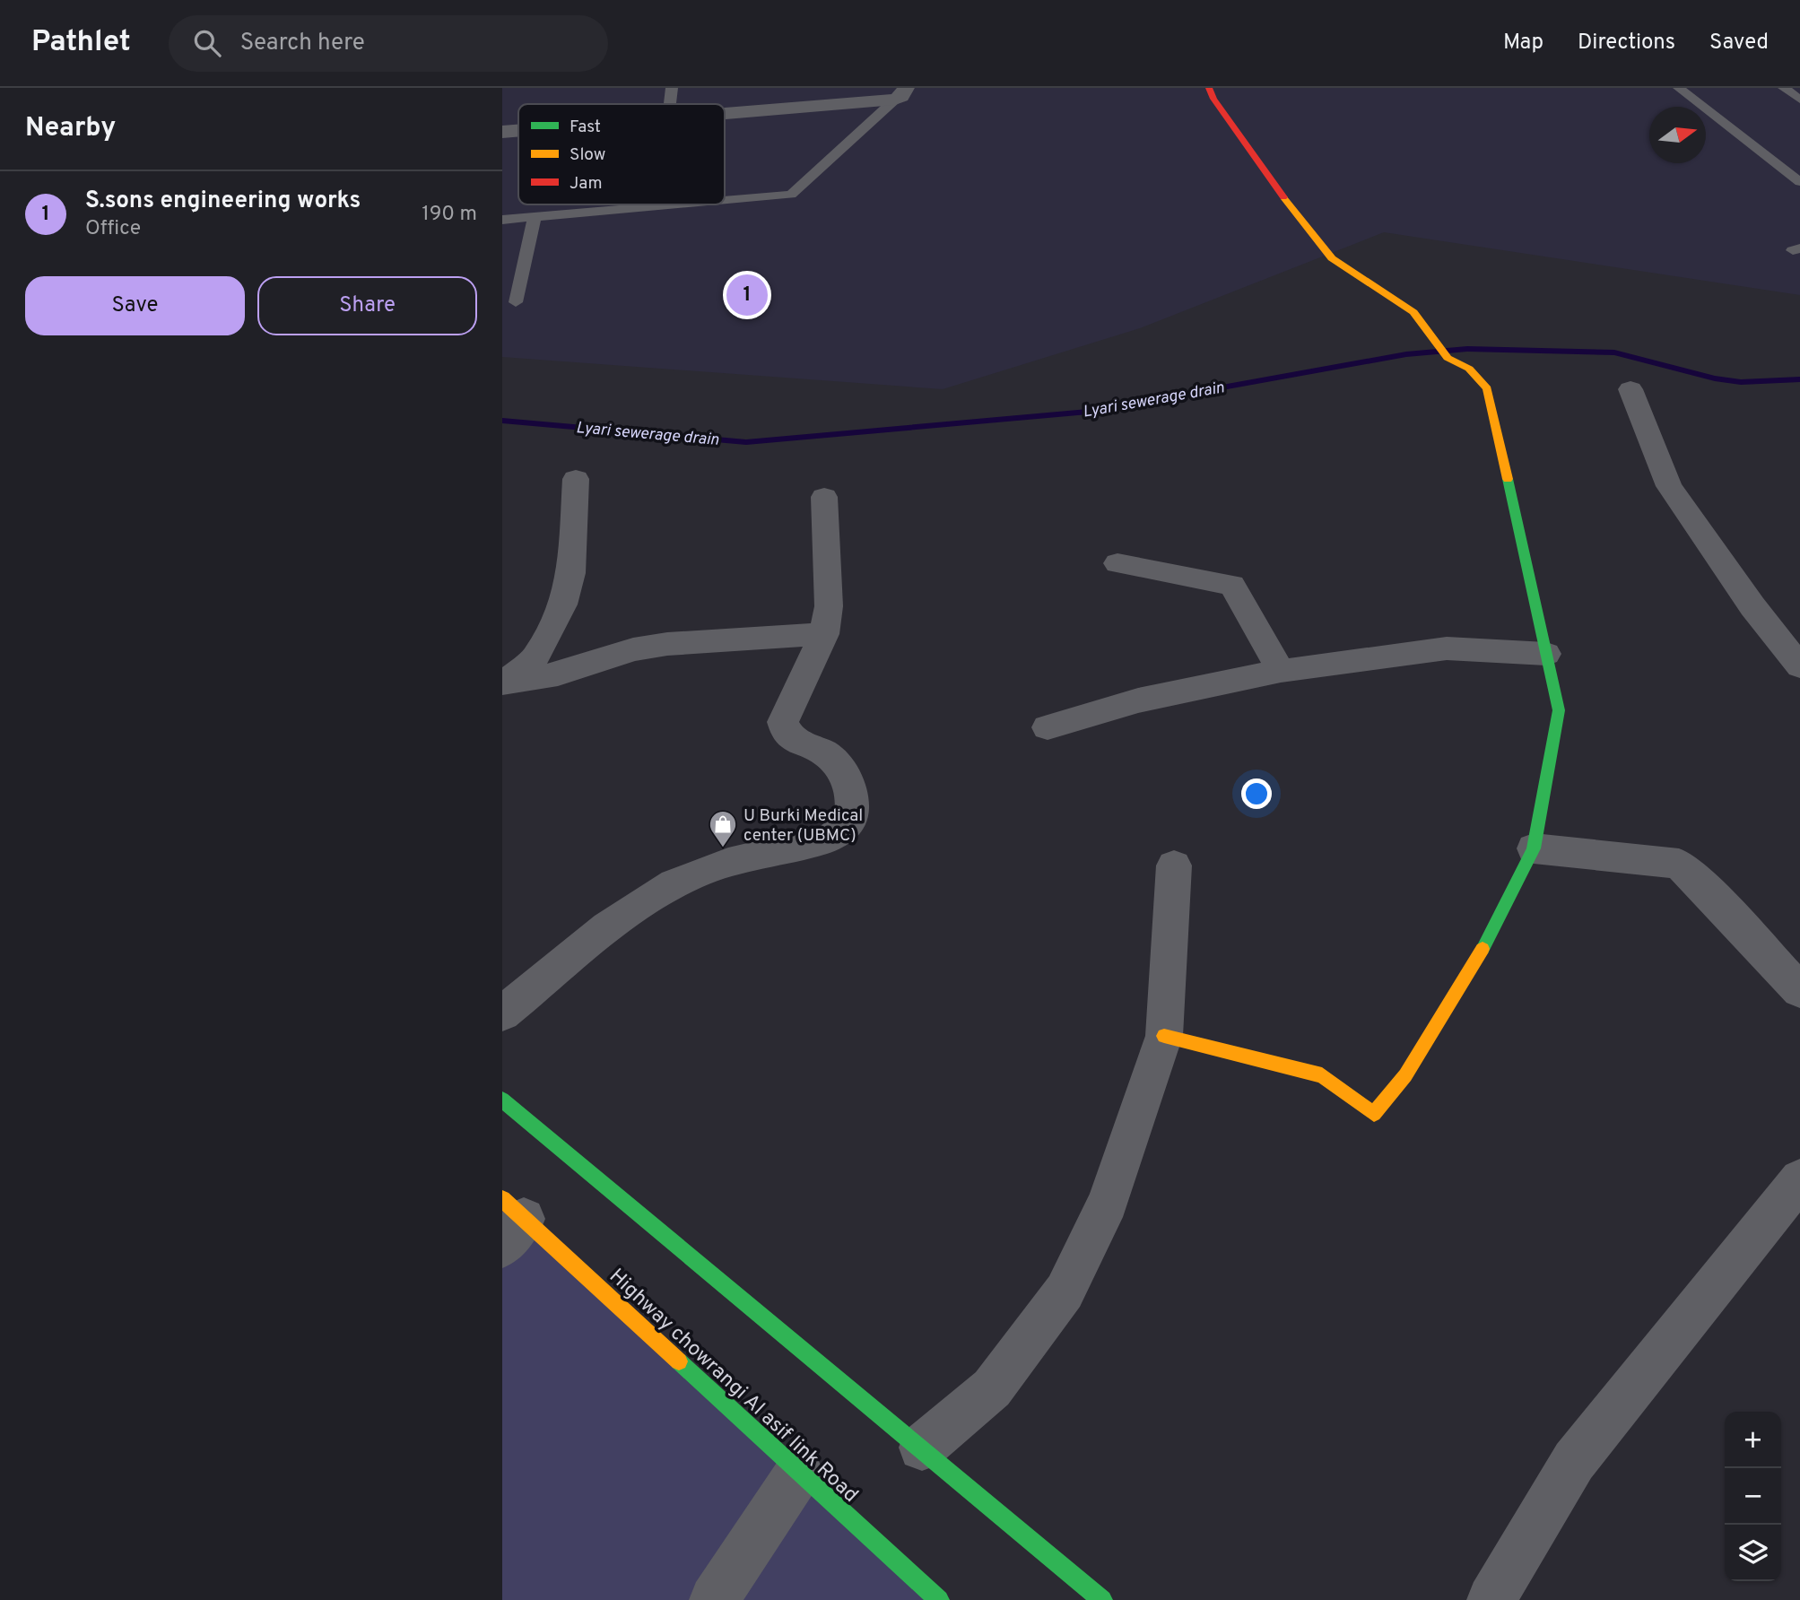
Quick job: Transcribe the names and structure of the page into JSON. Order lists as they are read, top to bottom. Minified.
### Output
{"streets":{"street":["Highway chowrangi Al asif link Road"]},"water":["Lyari sewerage drain"],"places":{"shop":["U Burki Medical center (UBMC)"]},"legend":["Fast","Slow","Jam"],"north":"right","page":{"header":"Pathlet","search":"Search here","nav":["Map","Directions","Saved"],"heading":"Nearby","list":[{"mark":"1","name":"S.sons engineering works","note":"Office","value":"190 m"}],"buttons":["Save","Share"],"pins":"1","map_buttons":["+","−"]}}
